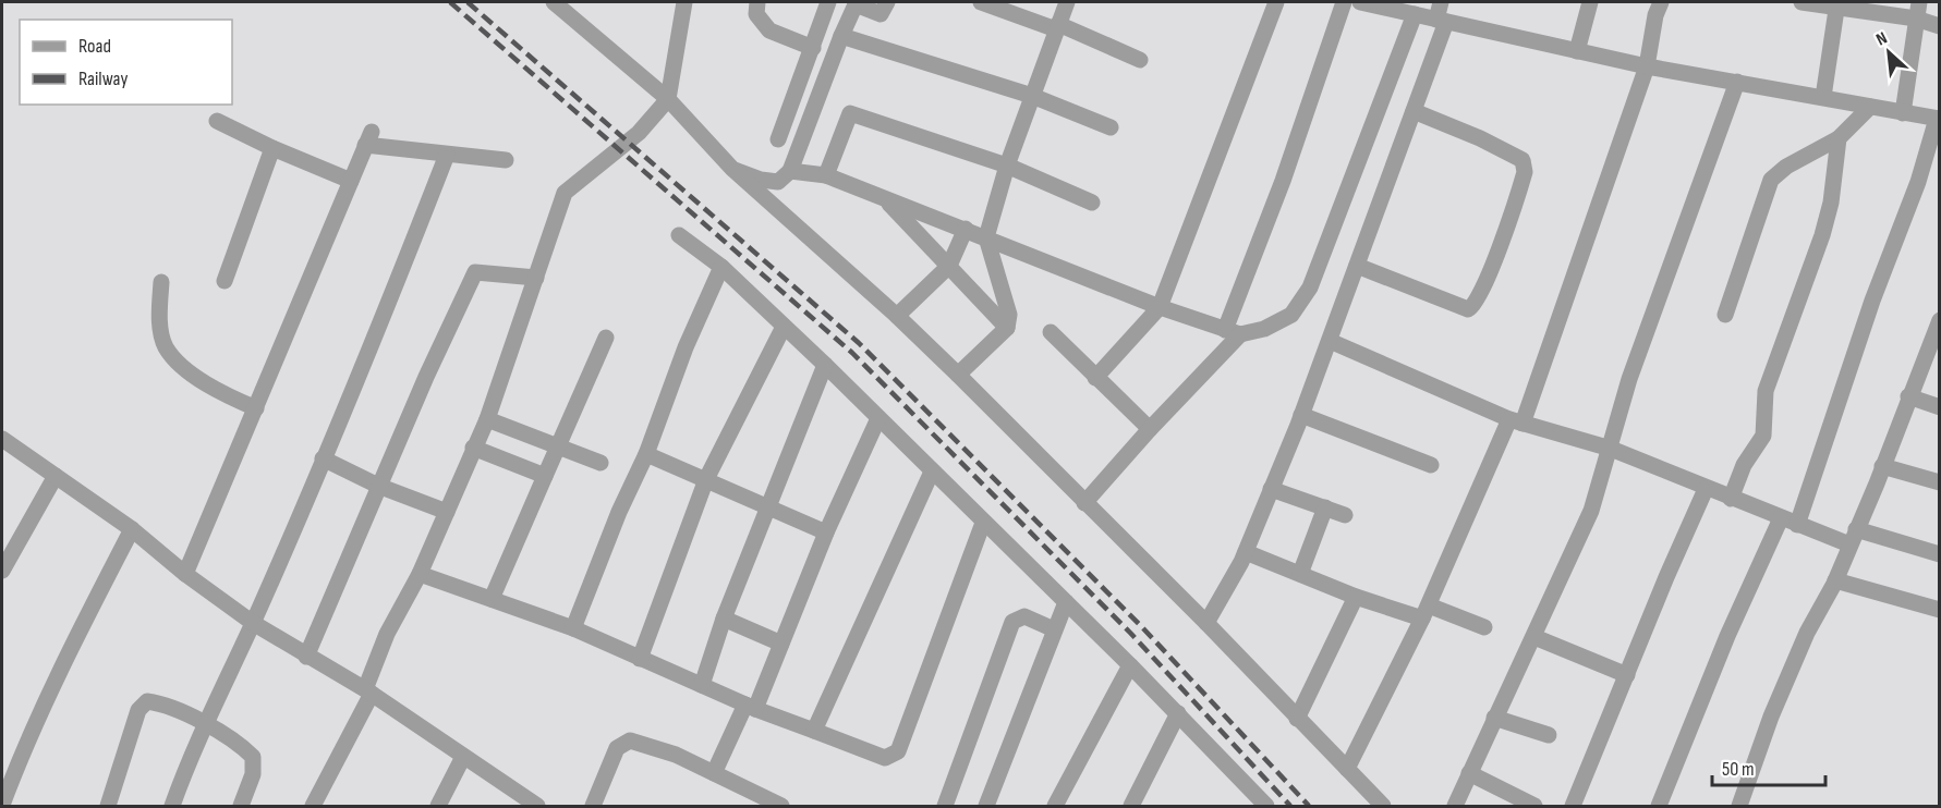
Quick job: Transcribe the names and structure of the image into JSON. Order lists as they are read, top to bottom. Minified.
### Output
{"legend":["Road","Railway"],"scale_bar":"50 m","north":"top left"}
